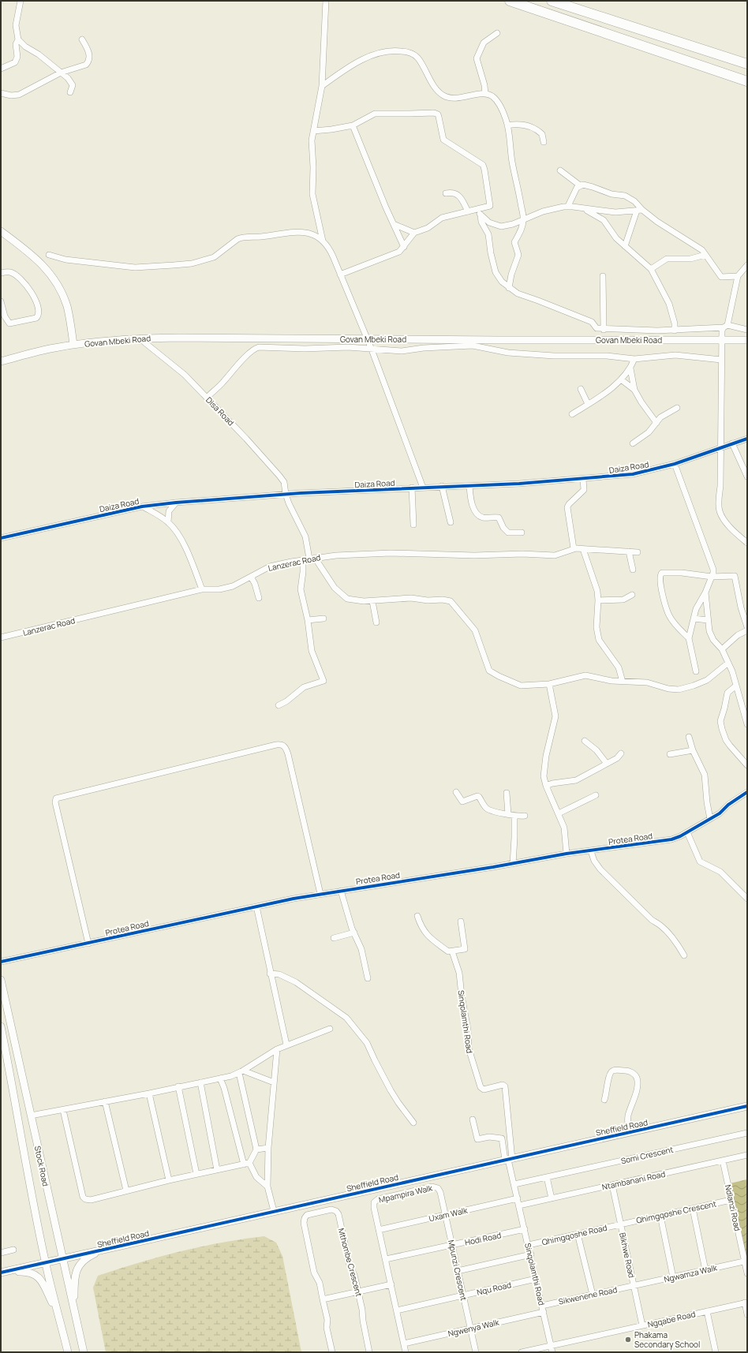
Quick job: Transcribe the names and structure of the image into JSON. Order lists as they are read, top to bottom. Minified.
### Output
{"streets":{"main road":["Govan Mbeki Road","Sheffield Road","Stock Road"],"street":["Disa Road","Daiza Road","Lanzerac Road","Protea Road","Sinqolamthi Road","Somi Crescent","Ntambanani Road","Mpampira Walk","Ndlanzi Road","Qhimgqoshe Crescent","Uxam Walk","Qhimgqoshe Road","Hodi Road","Bikhwe Road","Mthombe Crescent","Mpunzi Crescent","Ngwamza Walk","Nqu Road","Sikwenene Road","Ngqabe Road","Ngwenya Walk"]},"crossings":[["Govan Mbeki Road","Disa Road"],["Disa Road","Daiza Road"],["Disa Road","Lanzerac Road"],["Sinqolamthi Road","Sheffield Road"],["Sinqolamthi Road","Somi Crescent"],["Sinqolamthi Road","Ntambanani Road"],["Sinqolamthi Road","Uxam Walk"],["Sinqolamthi Road","Qhimgqoshe Road"],["Sinqolamthi Road","Hodi Road"],["Sinqolamthi Road","Nqu Road"],["Sinqolamthi Road","Sikwenene Road"],["Sinqolamthi Road","Ngqabe Road"],["Sinqolamthi Road","Ngwenya Walk"],["Sheffield Road","Stock Road"],["Ntambanani Road","Ndlanzi Road"],["Ntambanani Road","Bikhwe Road"],["Mpampira Walk","Uxam Walk"],["Mpampira Walk","Mpunzi Crescent"],["Ndlanzi Road","Qhimgqoshe Crescent"],["Ndlanzi Road","Ngwamza Walk"],["Qhimgqoshe Crescent","Qhimgqoshe Road"],["Qhimgqoshe Crescent","Bikhwe Road"],["Uxam Walk","Mpunzi Crescent"],["Qhimgqoshe Road","Bikhwe Road"],["Hodi Road","Mpunzi Crescent"],["Bikhwe Road","Ngwamza Walk"],["Bikhwe Road","Sikwenene Road"],["Bikhwe Road","Ngqabe Road"],["Mpunzi Crescent","Nqu Road"],["Mpunzi Crescent","Ngwenya Walk"],["Ngwamza Walk","Sikwenene Road"],["Sikwenene Road","Ngwenya Walk"]],"places":["Phakama Secondary School"]}
